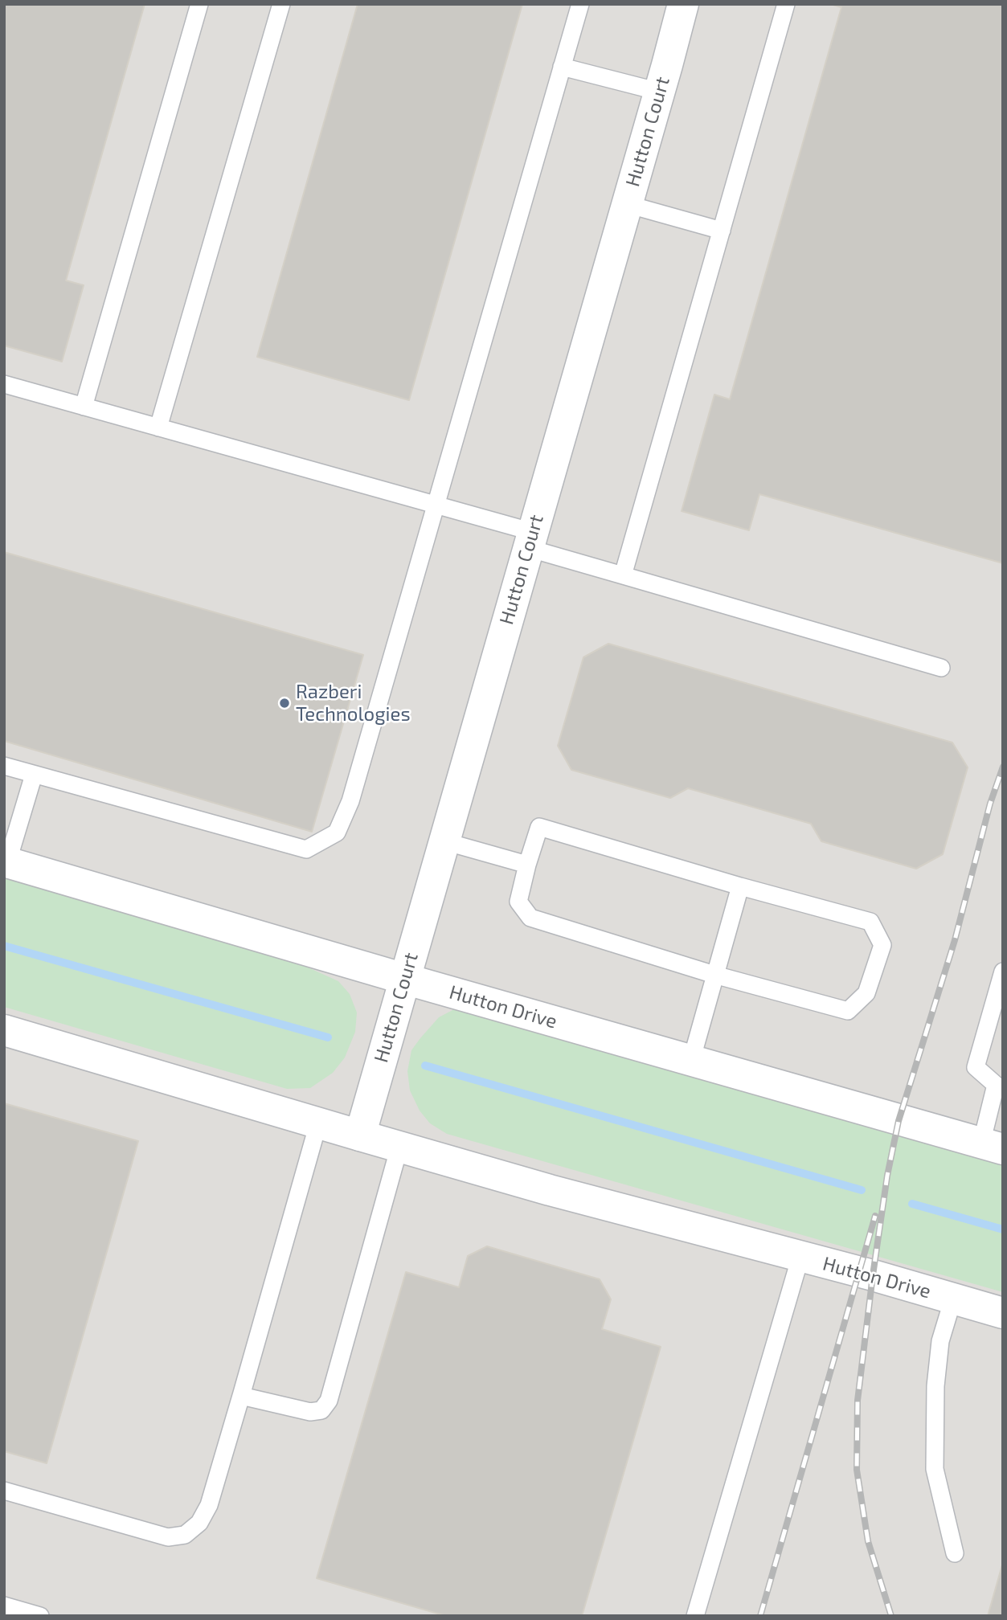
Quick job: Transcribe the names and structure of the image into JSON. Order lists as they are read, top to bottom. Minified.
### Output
{"streets":{"street":["Hutton Court","Hutton Drive"]},"crossings":[["Hutton Court","Hutton Drive"]],"places":["Razberi Technologies"]}
